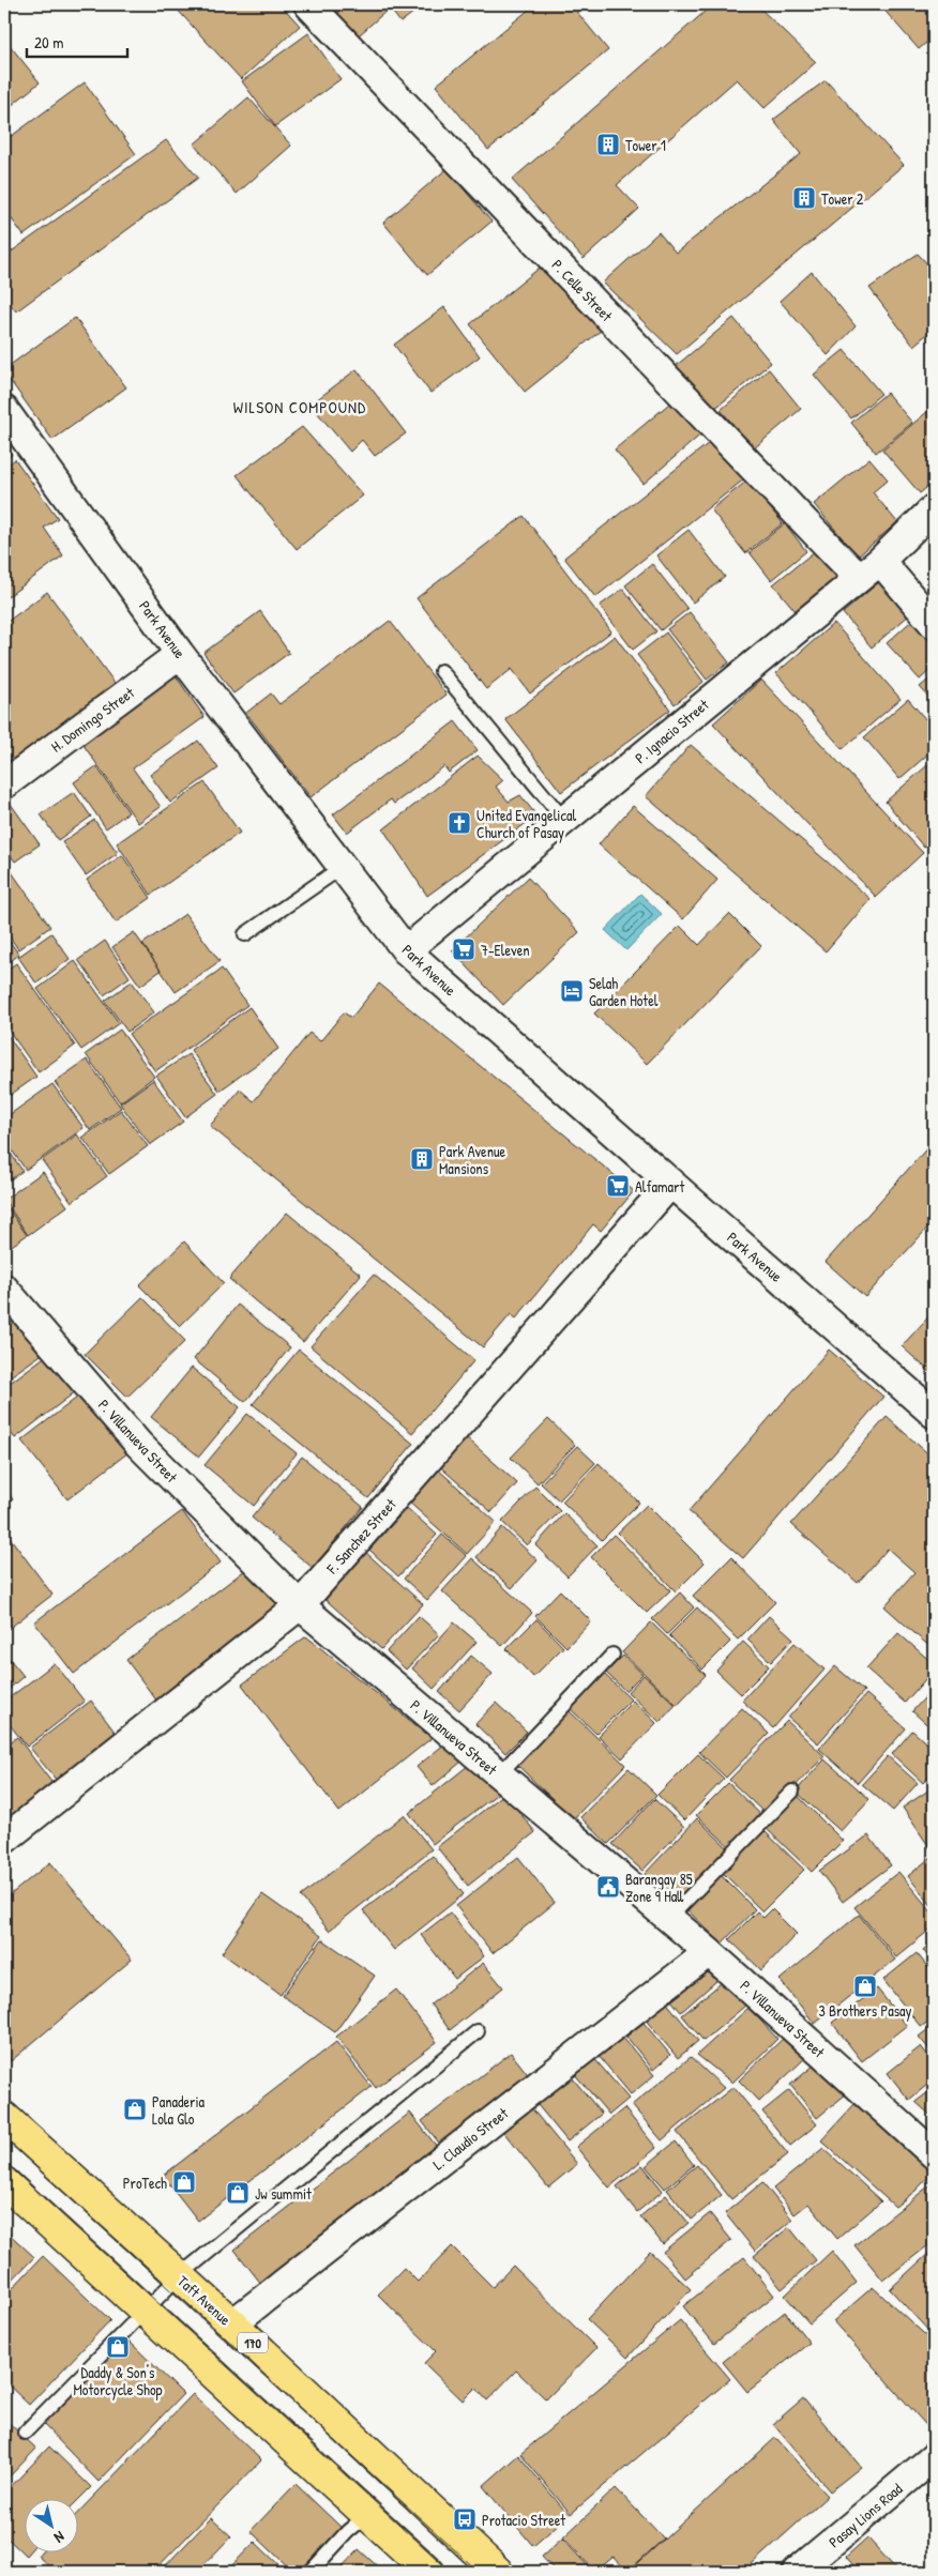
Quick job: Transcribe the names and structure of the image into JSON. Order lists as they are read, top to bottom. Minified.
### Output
{"streets":{"main road":["Taft Avenue","170"],"street":["P. Celle Street","Park Avenue","H. Domingo Street","P. Ignacio Street","P. Villanueva Street","F. Sanchez Street","L. Claudio Street","Pasay Lions Road"]},"crossings":[["P. Celle Street","P. Ignacio Street"],["Park Avenue","H. Domingo Street"],["Park Avenue","P. Ignacio Street"],["Park Avenue","F. Sanchez Street"],["P. Villanueva Street","F. Sanchez Street"],["P. Villanueva Street","L. Claudio Street"],["L. Claudio Street","Taft Avenue"]],"districts":["WILSON COMPOUND"],"places":{"building":["Tower 1","Tower 2","Park Avenue Mansions"],"church":["United Evangelical Church of Pasay"],"supermarket":["7-Eleven","Alfamart"],"hotel":["Selah Garden Hotel"],"public building":["Barangay 85 Zone 9 Hall"],"shop":["3 Brothers Pasay","Panaderia Lola Glo","ProTech","Jw summit","Daddy & Son's Motorcycle Shop"],"bus stop":["Protacio Street"]},"scale_bar":"20 m","north":"bottom right"}
